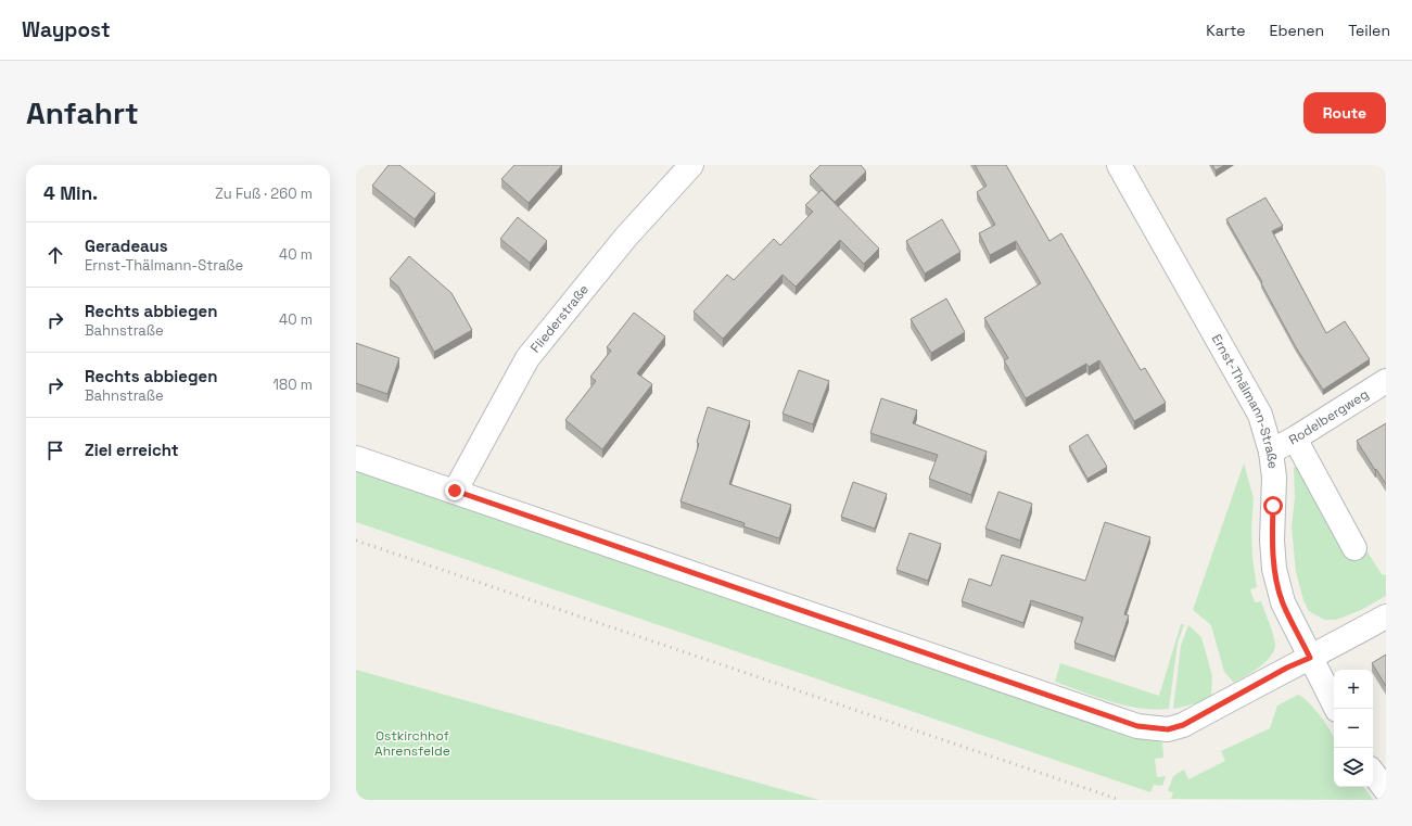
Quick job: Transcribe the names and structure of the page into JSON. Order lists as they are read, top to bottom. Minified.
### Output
{"streets":{"street":["Fliederstraße","Ernst-Thälmann-Straße","Rodelbergweg"]},"crossings":[["Ernst-Thälmann-Straße","Rodelbergweg"]],"parks":["Ostkirchhof Ahrensfelde"],"page":{"header":"Waypost","nav":["Karte","Ebenen","Teilen"],"buttons":"Route","title":"Anfahrt","heading":["4 Min.","Zu Fuß · 260 m"],"list":[["Geradeaus","Ernst-Thälmann-Straße","40 m"],["Rechts abbiegen","Bahnstraße","40 m"],["Rechts abbiegen","Bahnstraße","180 m"],"Ziel erreicht"],"map_buttons":["+","−"]}}
